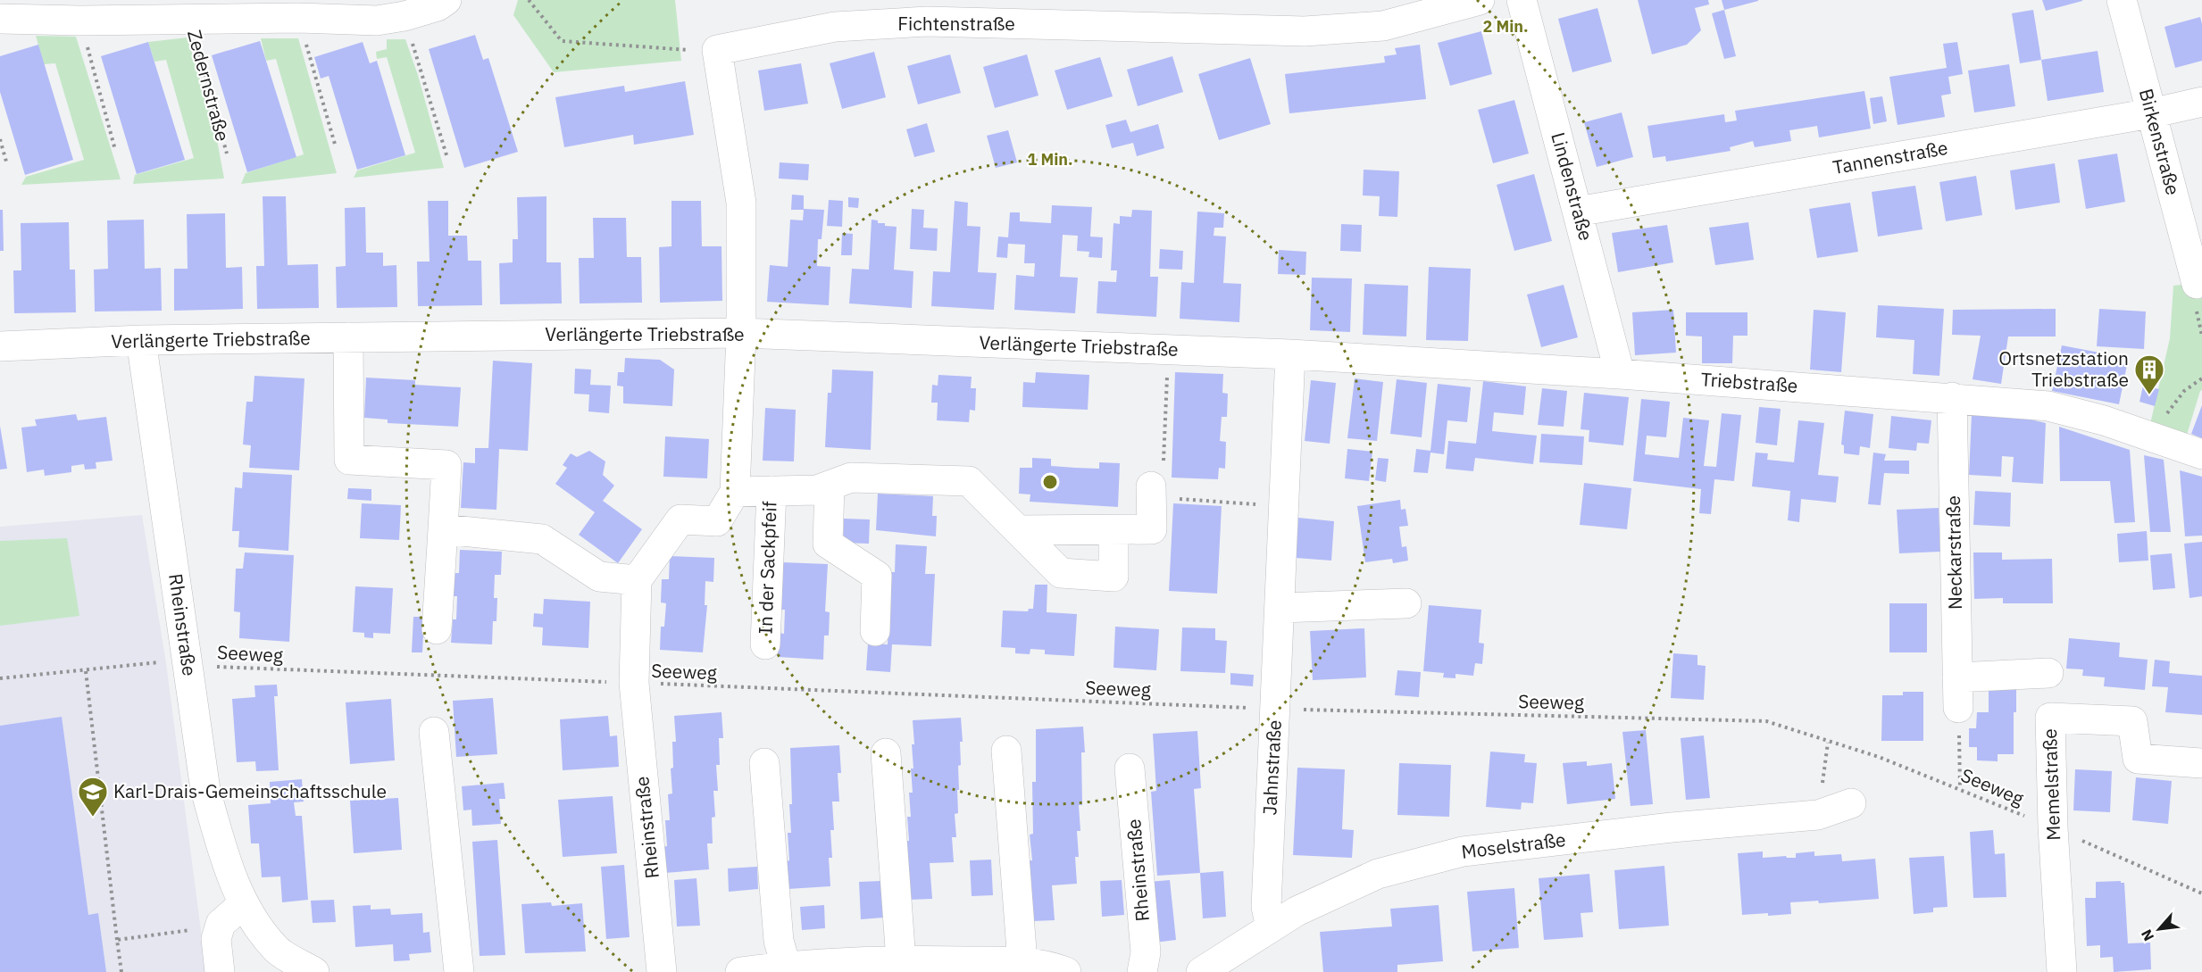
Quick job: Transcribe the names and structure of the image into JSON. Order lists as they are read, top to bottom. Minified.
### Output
{"streets":{"street":["Fichtenstraße","Zedernstraße","Birkenstraße","Tannenstraße","Lindenstraße","Verlängerte Triebstraße","Triebstraße","Neckarstraße","In der Sackpfeif","Rheinstraße","Jahnstraße","Memelstraße","Moselstraße"],"path":["Seeweg"]},"crossings":[["Birkenstraße","Tannenstraße"],["Tannenstraße","Lindenstraße"],["Lindenstraße","Triebstraße"],["Verlängerte Triebstraße","Triebstraße"],["Verlängerte Triebstraße","In der Sackpfeif"],["Verlängerte Triebstraße","Rheinstraße"],["Verlängerte Triebstraße","Jahnstraße"],["Triebstraße","Neckarstraße"],["Triebstraße","Jahnstraße"],["Rheinstraße","Seeweg"],["Seeweg","Jahnstraße"],["Seeweg","Memelstraße"],["Jahnstraße","Moselstraße"]],"places":{"building":["Ortsnetzstation Triebstraße"],"school or university":["Karl-Drais-Gemeinschaftsschule"]},"north":"bottom left","rings":["2 Min.","1 Min."]}
